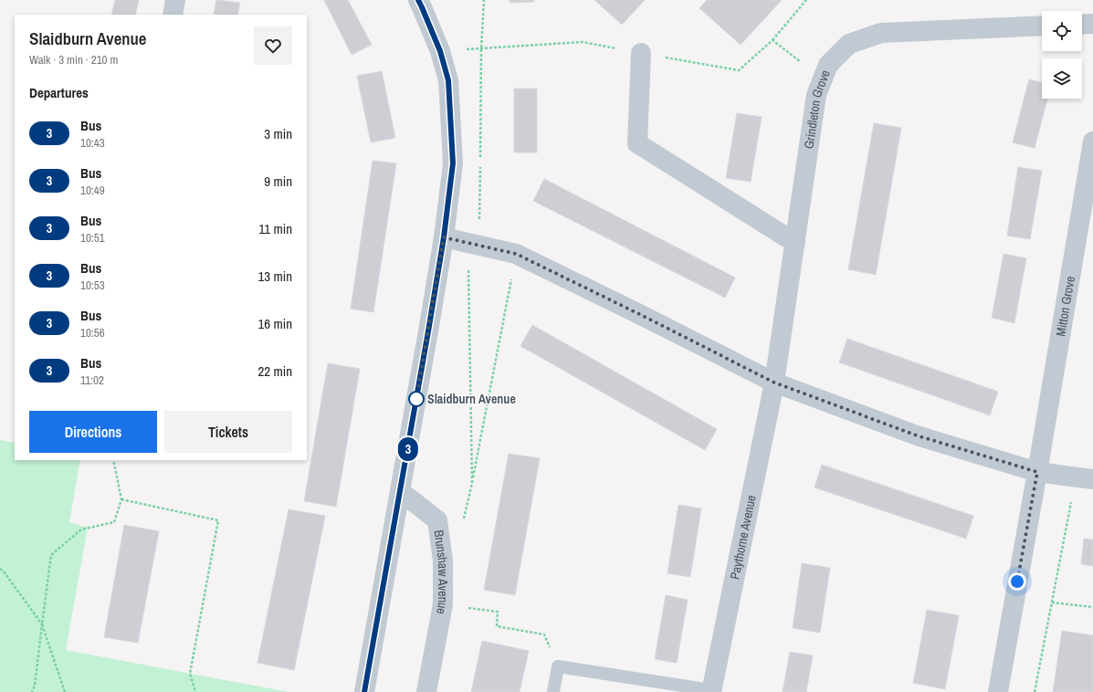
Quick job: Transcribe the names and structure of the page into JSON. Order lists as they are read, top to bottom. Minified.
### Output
{"streets":{"street":["Grindleton Grove","Mitton Grove","Paythorne Avenue","Brunshaw Avenue"]},"crossings":[["Grindleton Grove","Paythorne Avenue"]],"places":["Slaidburn Avenue"],"lines":["bus line 3"],"page":{"on_map":"3","heading":[["Slaidburn Avenue","Walk · 3 min · 210 m"],"Departures"],"list":[{"mark":"3","name":"Bus","note":"10:43","value":"3 min"},{"mark":"3","name":"Bus","note":"10:49","value":"9 min"},{"mark":"3","name":"Bus","note":"10:51","value":"11 min"},{"mark":"3","name":"Bus","note":"10:53","value":"13 min"},{"mark":"3","name":"Bus","note":"10:56","value":"16 min"},{"mark":"3","name":"Bus","note":"11:02","value":"22 min"}],"buttons":["Directions","Tickets"]}}
